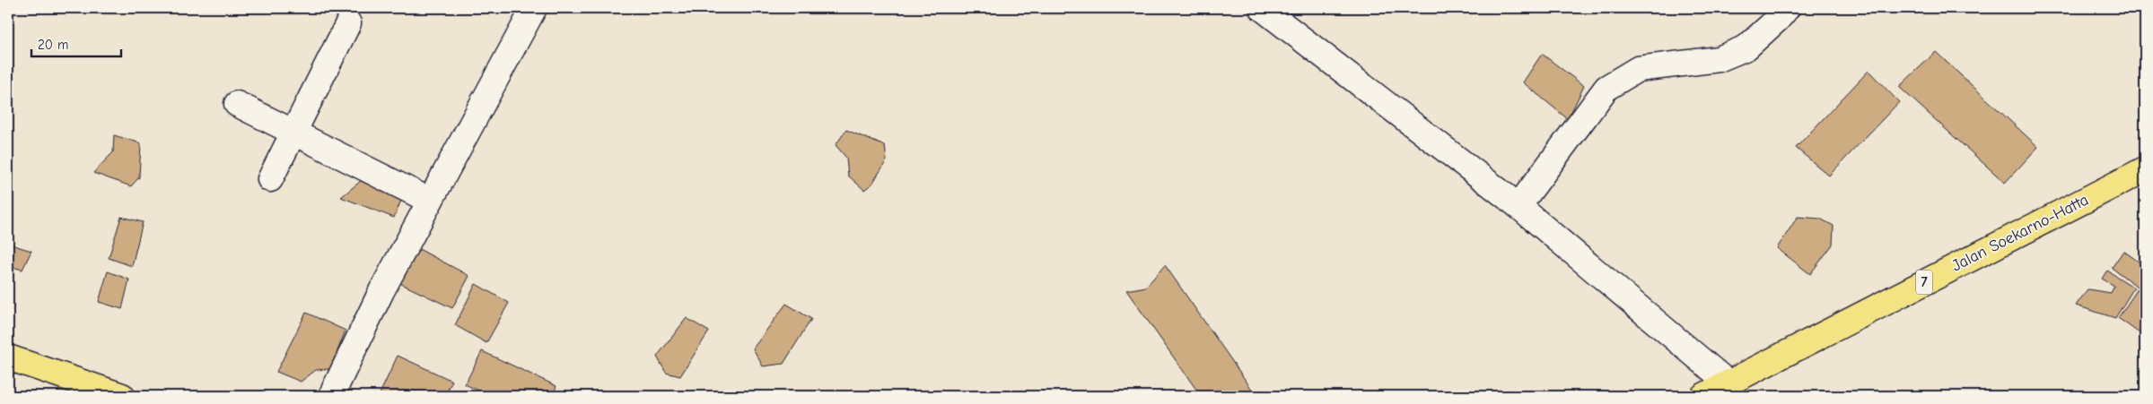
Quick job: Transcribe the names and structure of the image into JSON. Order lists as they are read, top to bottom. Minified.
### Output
{"streets":{"highway":["Jalan Soekarno-Hatta","7"]},"scale_bar":"20 m"}
